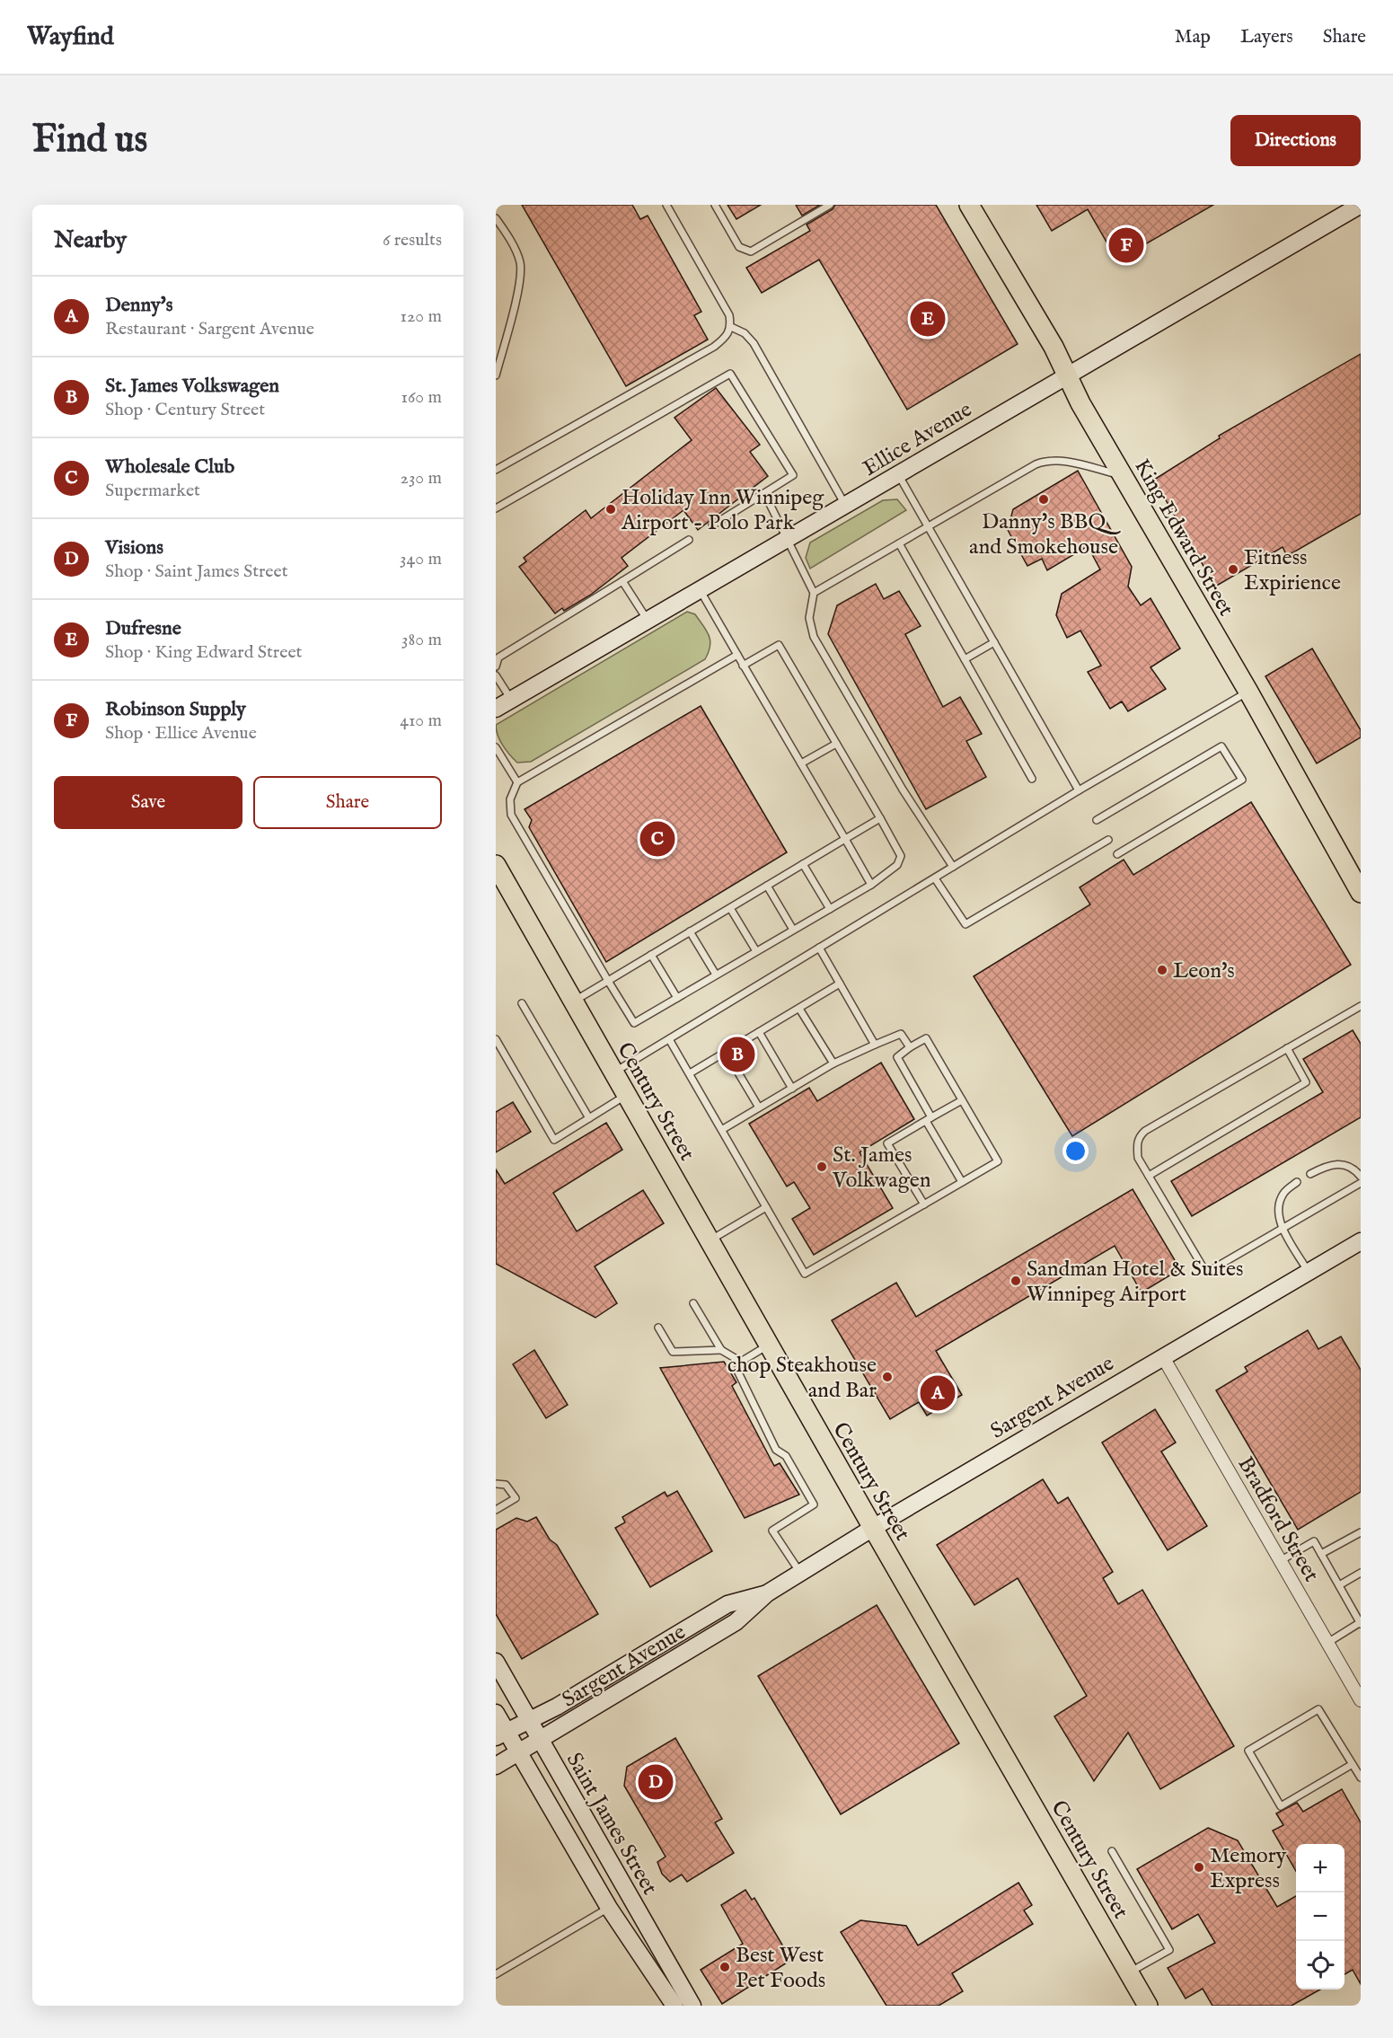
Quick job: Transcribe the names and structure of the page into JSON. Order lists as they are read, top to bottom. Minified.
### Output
{"streets":{"main road":["Ellice Avenue","King Edward Street","Century Street","Sargent Avenue","Saint James Street"],"street":["Bradford Street"]},"crossings":[["Ellice Avenue","King Edward Street"],["Century Street","Sargent Avenue"],["Sargent Avenue","Bradford Street"],["Sargent Avenue","Saint James Street"]],"places":["Danny's BBQ and Smokehouse","Holiday Inn Winnipeg Airport - Polo Park","Fitness Expirience","Leon's","St. James Volkwagen","Sandman Hotel & Suites Winnipeg Airport","chop Steakhouse and Bar","Memory Express","Best West Pet Foods"],"page":{"header":"Wayfind","nav":["Map","Layers","Share"],"buttons":["Directions",["Save","Share"]],"title":"Find us","heading":["Nearby","6 results"],"pins":["F","E","C","B","A","D"],"list":[{"mark":"A","name":"Denny's","note":"Restaurant · Sargent Avenue","value":"120 m"},{"mark":"B","name":"St. James Volkswagen","note":"Shop · Century Street","value":"160 m"},{"mark":"C","name":"Wholesale Club","note":"Supermarket","value":"230 m"},{"mark":"D","name":"Visions","note":"Shop · Saint James Street","value":"340 m"},{"mark":"E","name":"Dufresne","note":"Shop · King Edward Street","value":"380 m"},{"mark":"F","name":"Robinson Supply","note":"Shop · Ellice Avenue","value":"410 m"}],"map_buttons":["+","−"]}}
